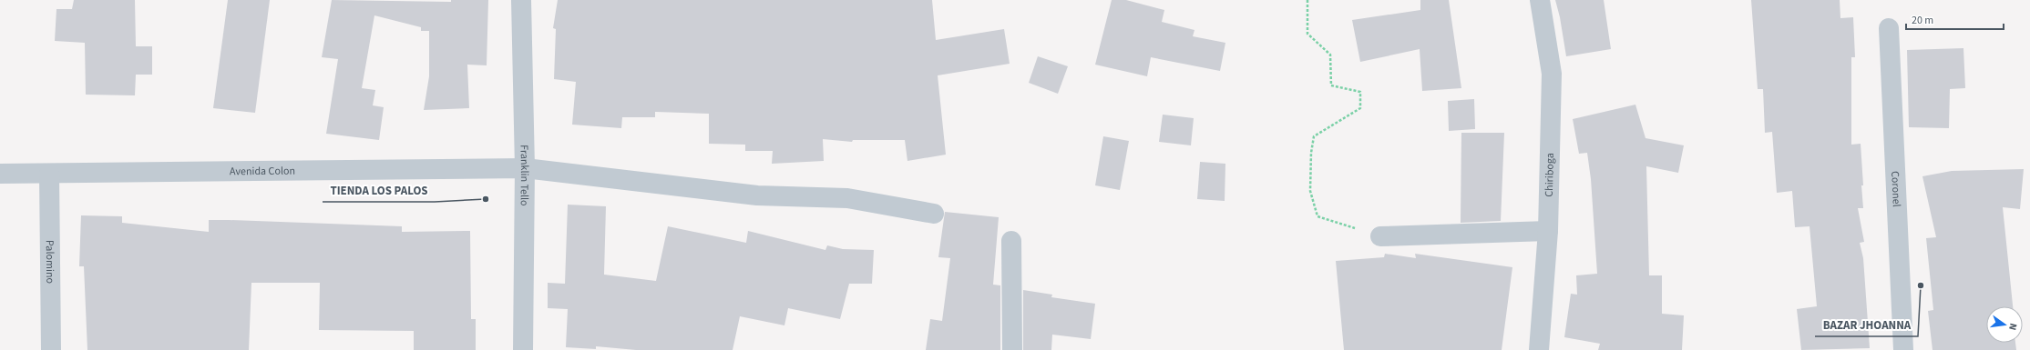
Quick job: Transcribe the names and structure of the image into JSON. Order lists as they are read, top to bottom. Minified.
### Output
{"streets":{"street":["Avenida Colon","Franklin Tello","Chiriboga","Coronel","Palomino"]},"crossings":[["Avenida Colon","Franklin Tello"],["Avenida Colon","Palomino"]],"places":["TIENDA LOS PALOS","BAZAR JHOANNA"],"scale_bar":"20 m","north":"right"}
